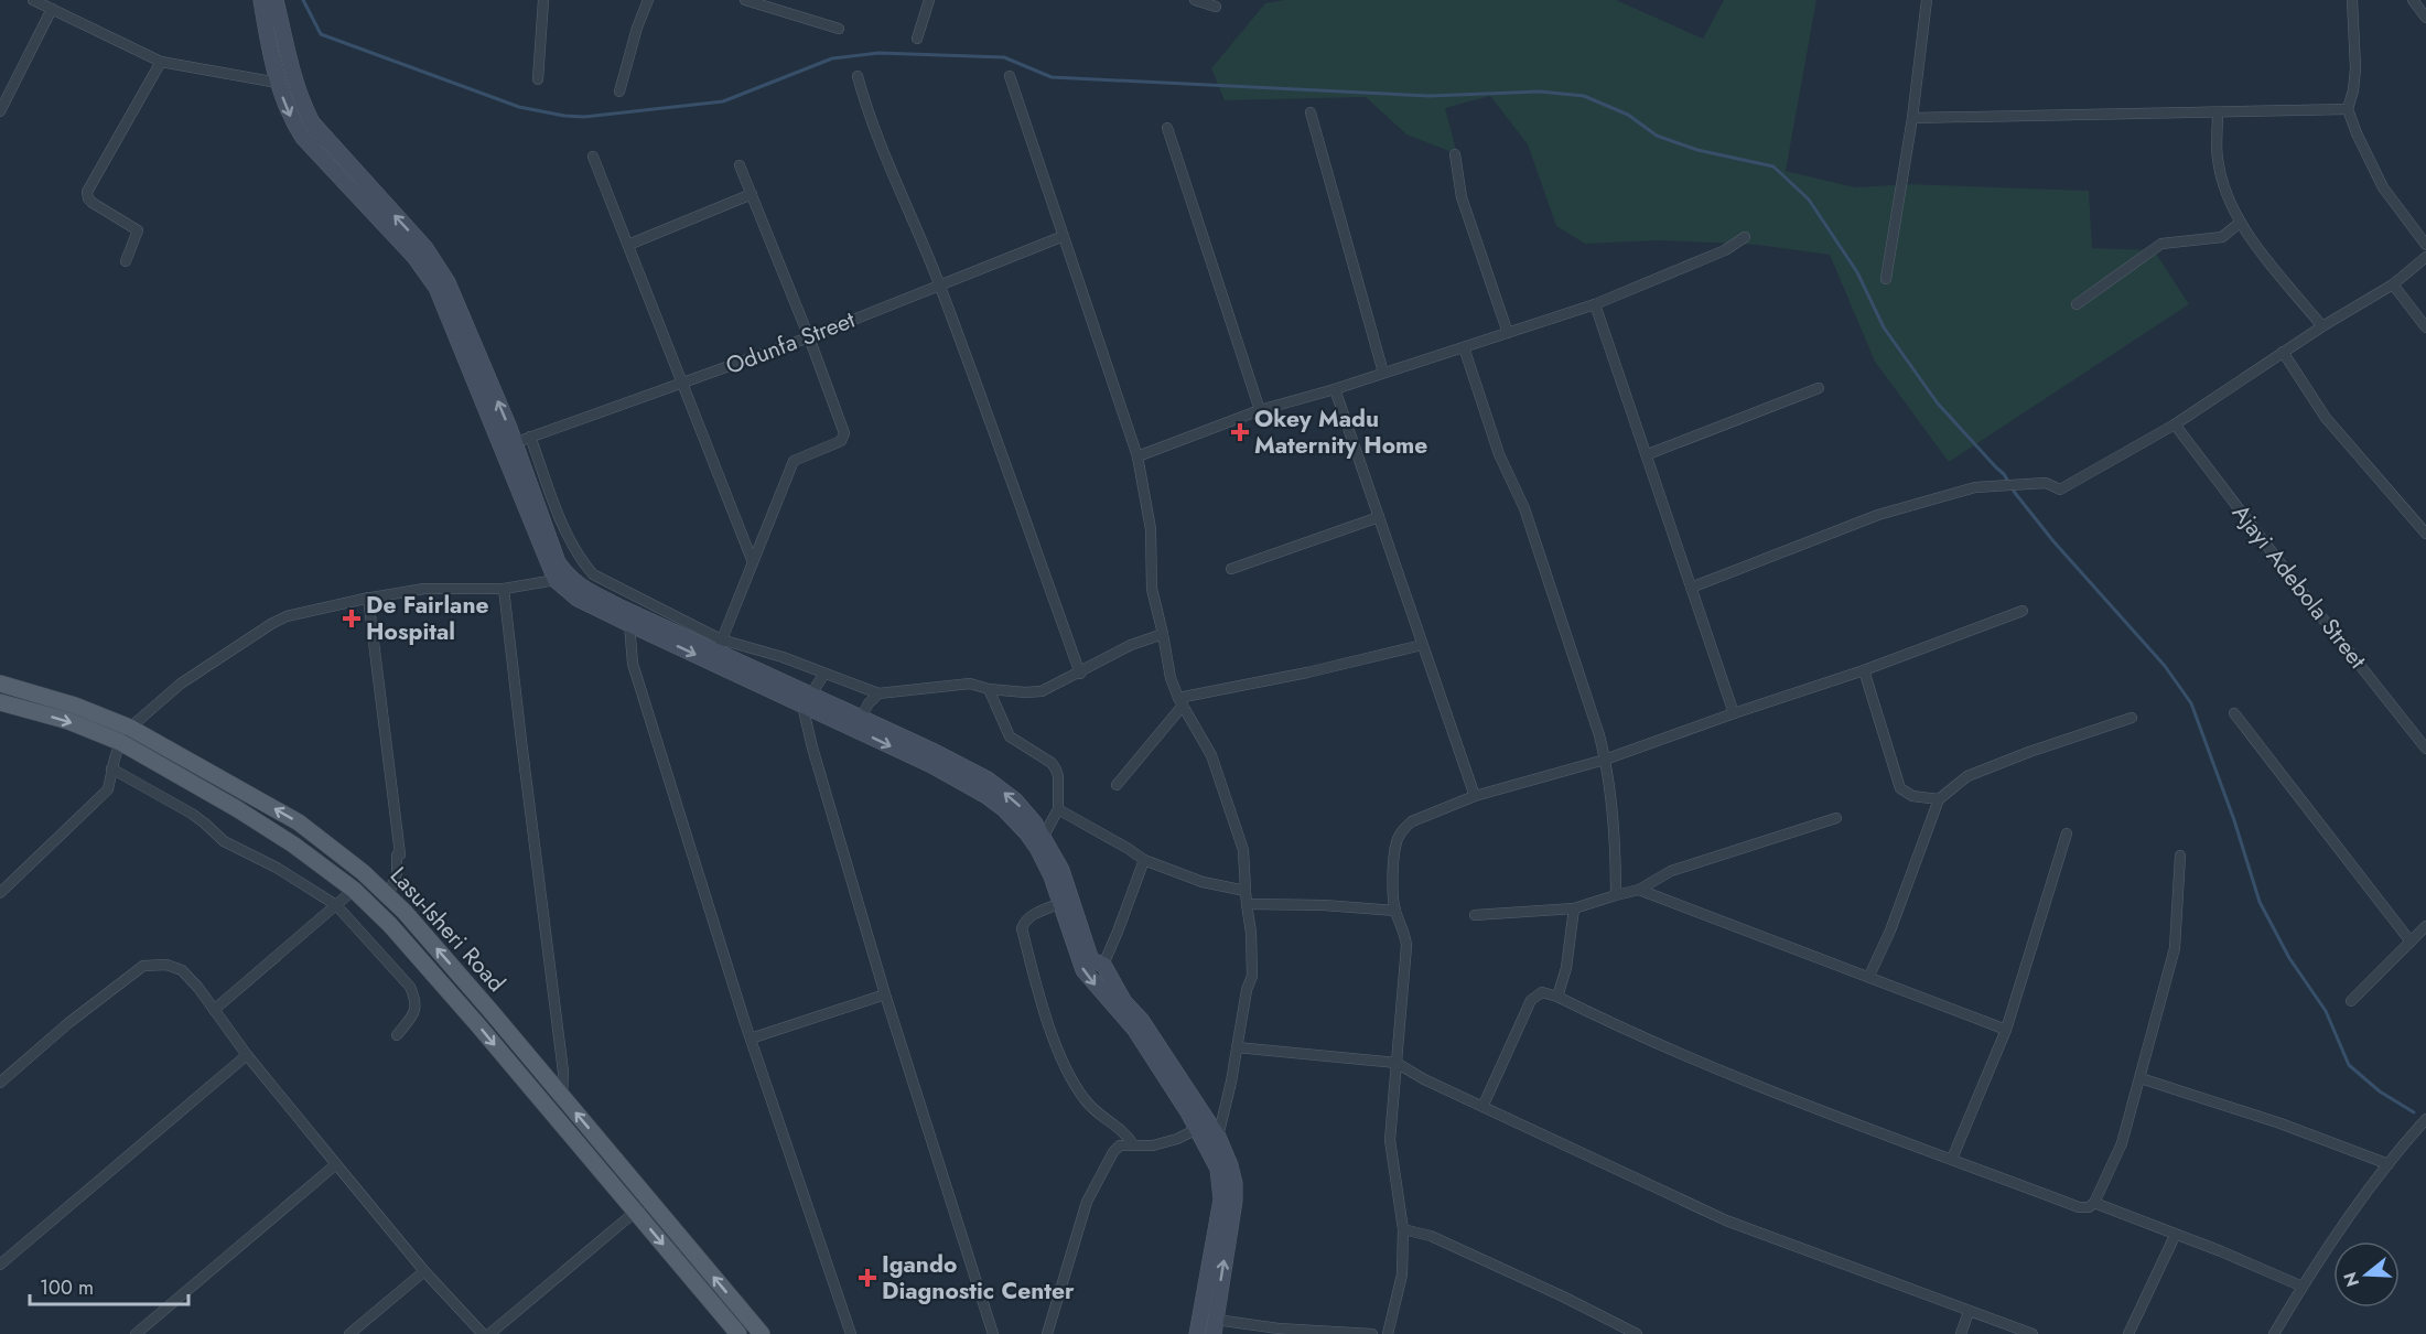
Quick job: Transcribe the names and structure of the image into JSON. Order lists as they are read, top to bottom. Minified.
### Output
{"streets":{"main road":["Lasu-Isheri Road"],"street":["Odunfa Street","Ajayi Adebola Street"]},"places":{"health":["Okey Madu Maternity Home","De Fairlane Hospital","Igando Diagnostic Center"]},"scale_bar":"100 m","north":"left"}
